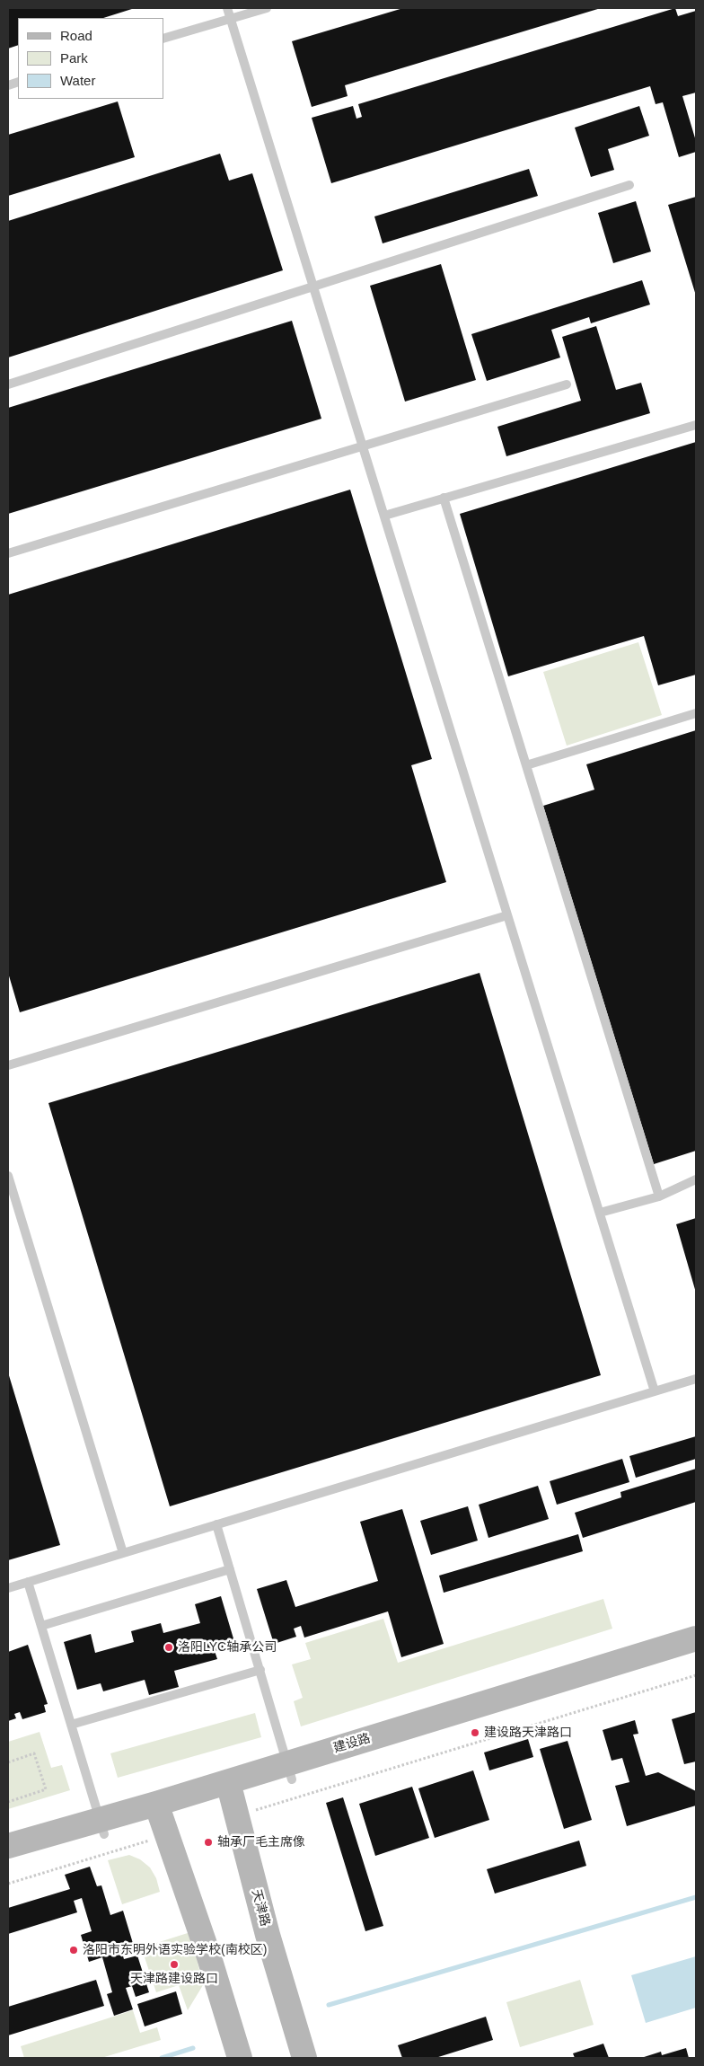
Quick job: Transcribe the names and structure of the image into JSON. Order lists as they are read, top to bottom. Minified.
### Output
{"streets":{"street":["建设路","天津路"]},"crossings":[["建设路","天津路"]],"places":["洛阳LYC轴承公司","建设路天津路口","轴承厂毛主席像","洛阳市东明外语实验学校(南校区)","天津路建设路口"],"legend":["Road","Park","Water"]}
